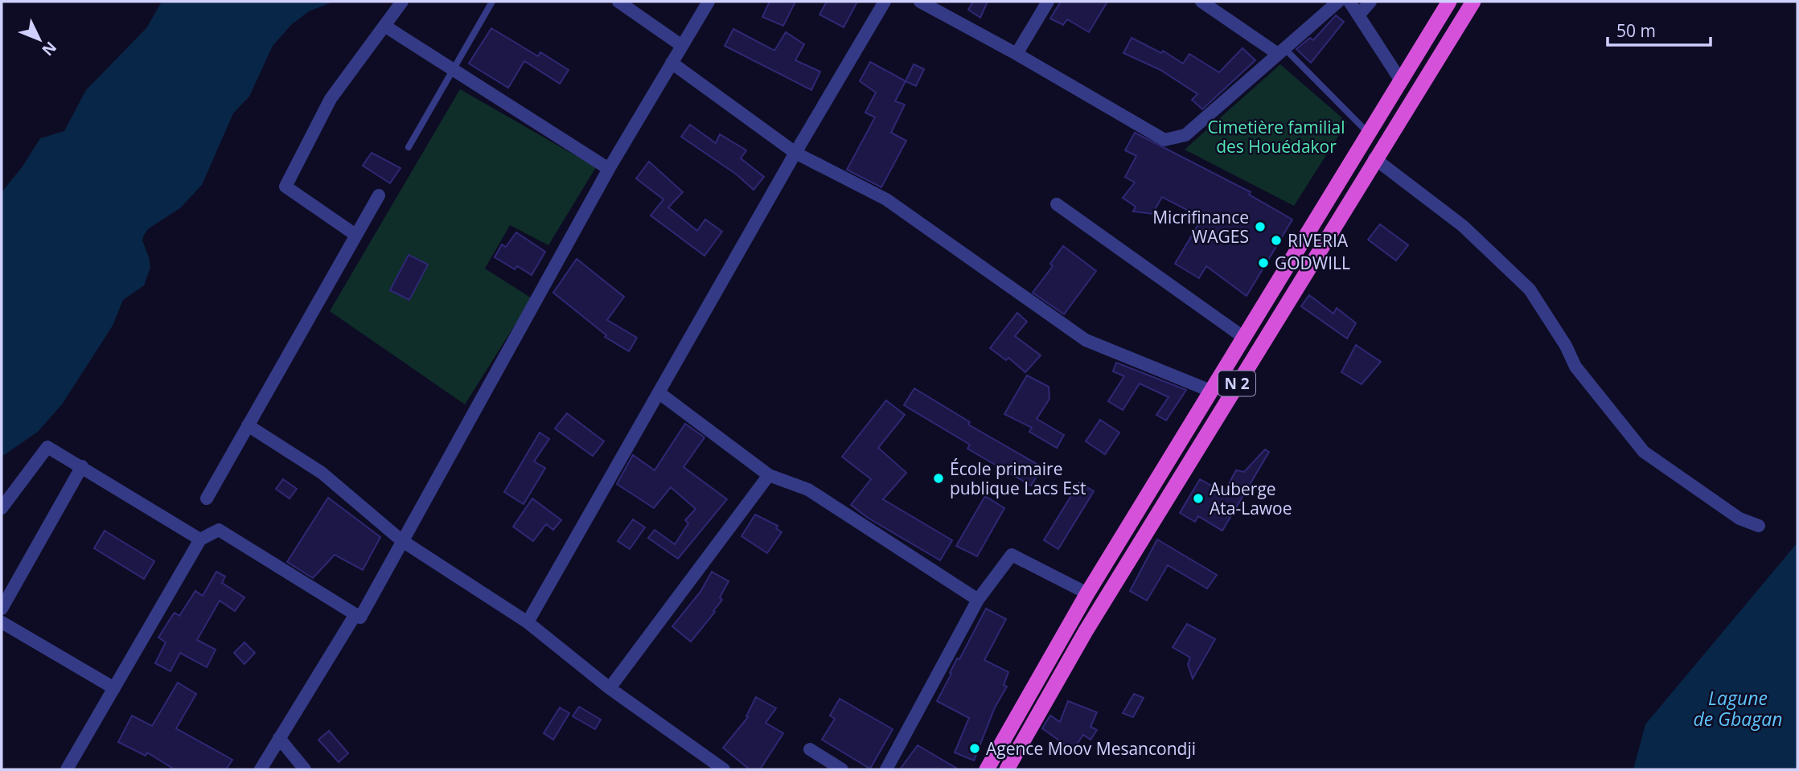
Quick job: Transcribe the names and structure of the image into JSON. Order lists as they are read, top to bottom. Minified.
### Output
{"streets":{"highway":["N 2"]},"water":["Lagune de Gbagan"],"parks":["Cimetière familial des Houédakor"],"places":["Micrifinance WAGES","RIVERIA","GODWILL","École primaire publique Lacs Est","Auberge Ata-Lawoe","Agence Moov Mesancondji"],"scale_bar":"50 m","north":"bottom right"}
